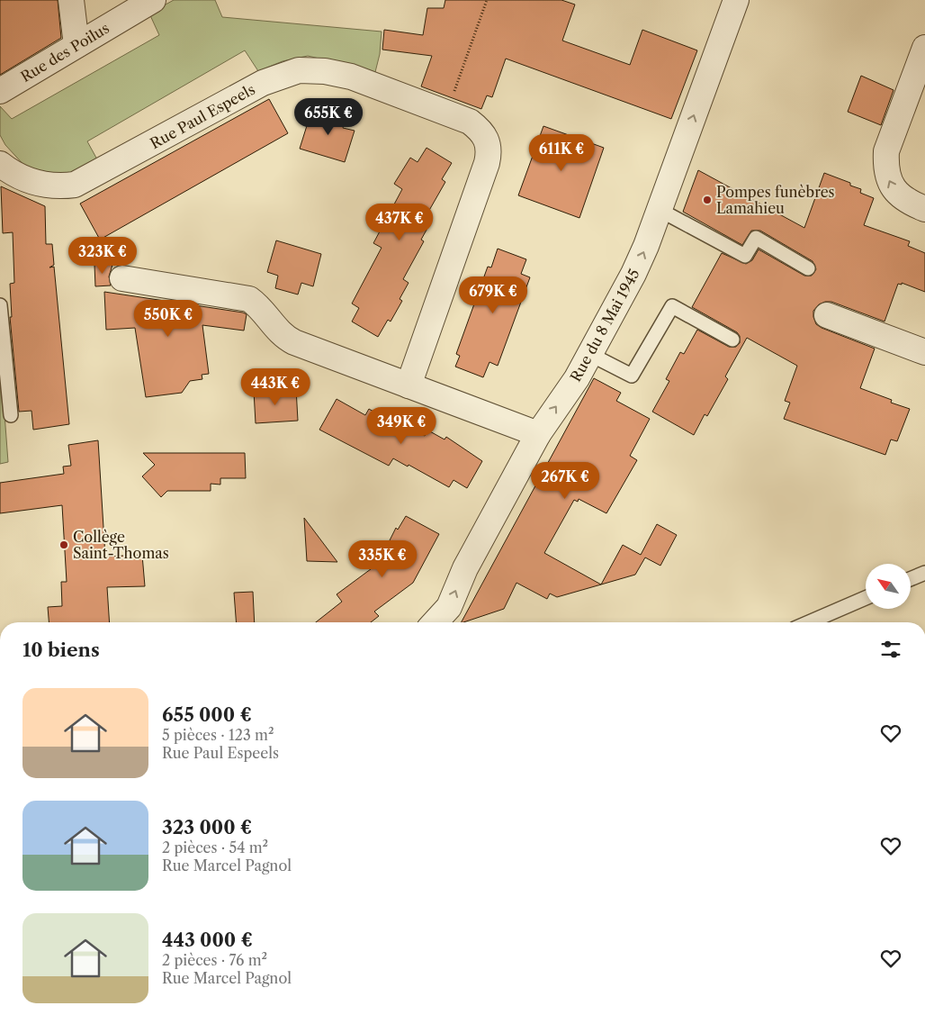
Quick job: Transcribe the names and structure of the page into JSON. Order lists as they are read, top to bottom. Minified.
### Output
{"streets":{"street":["Rue des Poilus","Rue Paul Espeels","Rue du 8 Mai 1945"]},"one_way":["Rue du 8 Mai 1945"],"places":["Pompes funèbres Lamahieu","Collège Saint-Thomas"],"north":"top left","page":{"price":["655K €","611K €","437K €","323K €","679K €","550K €","443K €","349K €","267K €","335K €"],"heading":"10 biens","list":[{"name":"655 000 €","note":"5 pièces · 123 m² · Rue Paul Espeels"},{"name":"323 000 €","note":"2 pièces · 54 m² · Rue Marcel Pagnol"},{"name":"443 000 €","note":"2 pièces · 76 m² · Rue Marcel Pagnol"}]}}
